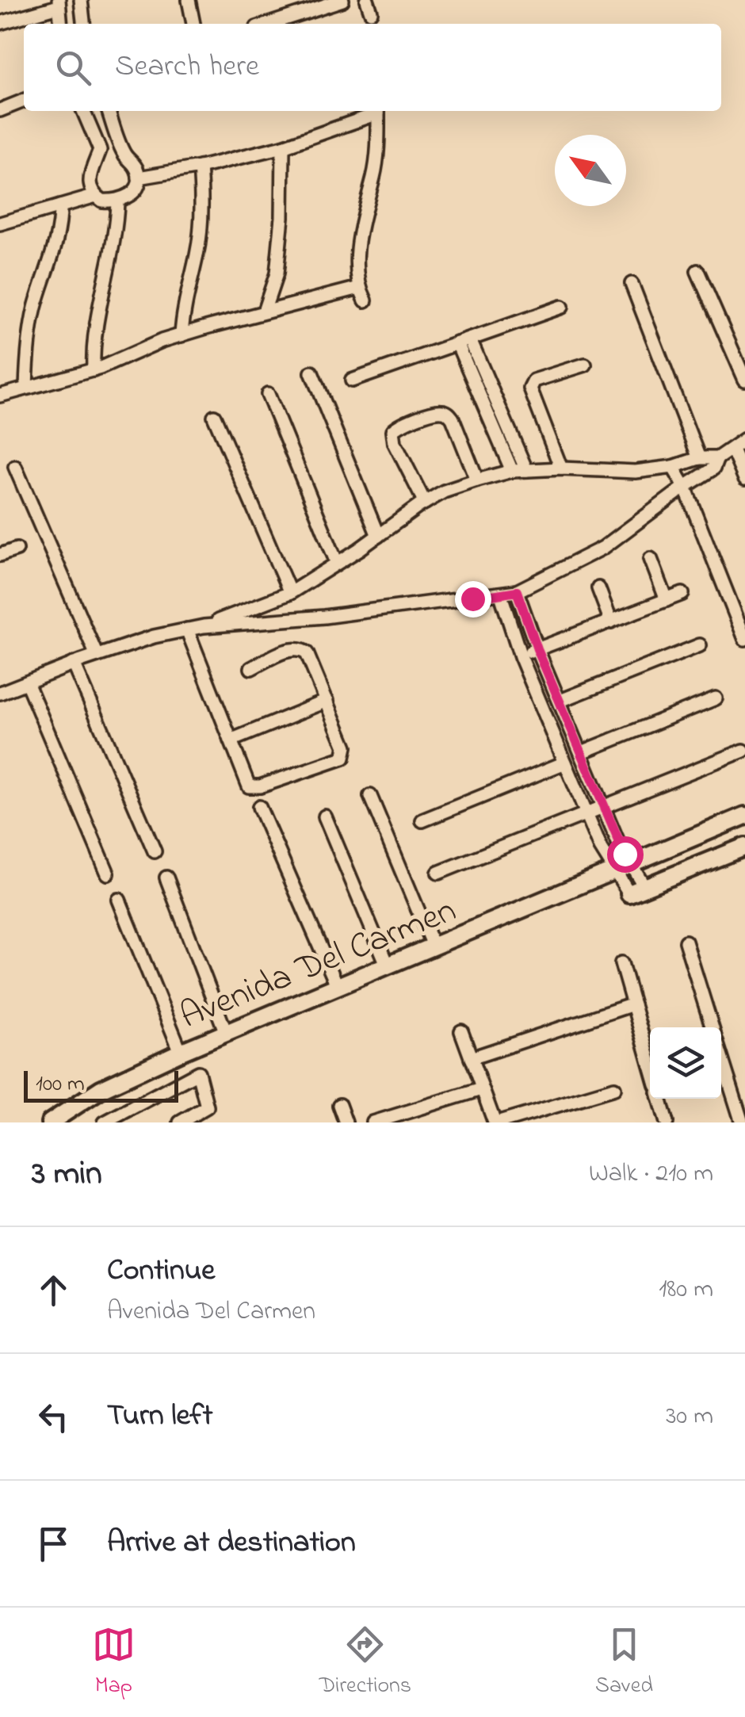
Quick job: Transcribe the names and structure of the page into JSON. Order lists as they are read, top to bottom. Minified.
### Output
{"streets":{"main road":["Avenida Del Carmen"]},"scale_bar":"100 m","north":"top left","page":{"search":"Search here","scale":"100 m","heading":["3 min","Walk · 210 m"],"list":[["Continue","Avenida Del Carmen","180 m"],["Turn left","30 m"],"Arrive at destination"],"nav":["Map","Directions","Saved"]}}
